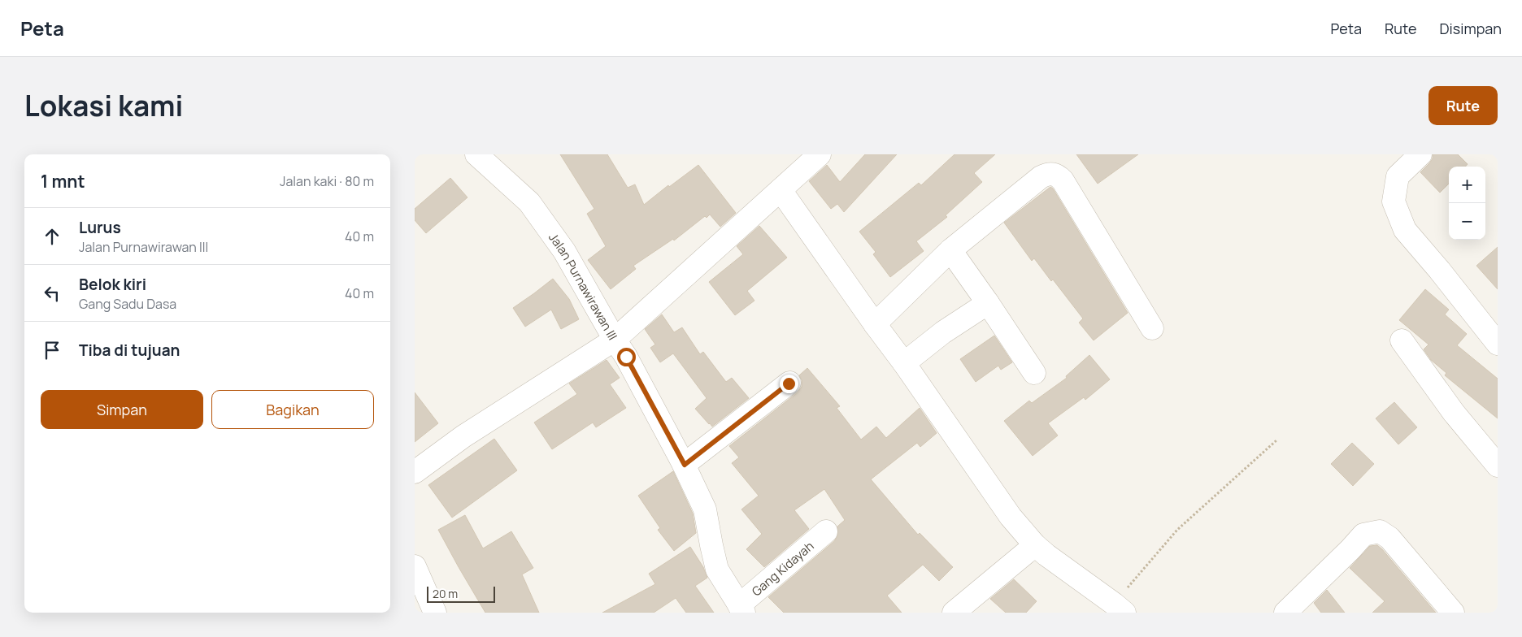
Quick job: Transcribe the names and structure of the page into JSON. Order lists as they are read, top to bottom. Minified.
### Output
{"streets":{"street":["Jalan Purnawirawan III","Gang Kidayah"]},"crossings":[["Jalan Purnawirawan III","Gang Kidayah"]],"scale_bar":"20 m","page":{"header":"Peta","nav":["Peta","Rute","Disimpan"],"title":"Lokasi kami","buttons":["Rute",["Simpan","Bagikan"]],"heading":["1 mnt","Jalan kaki · 80 m"],"map_buttons":["+","−"],"list":[["Lurus","Jalan Purnawirawan III","40 m"],["Belok kiri","Gang Sadu Dasa","40 m"],"Tiba di tujuan"],"scale":"20 m"}}
